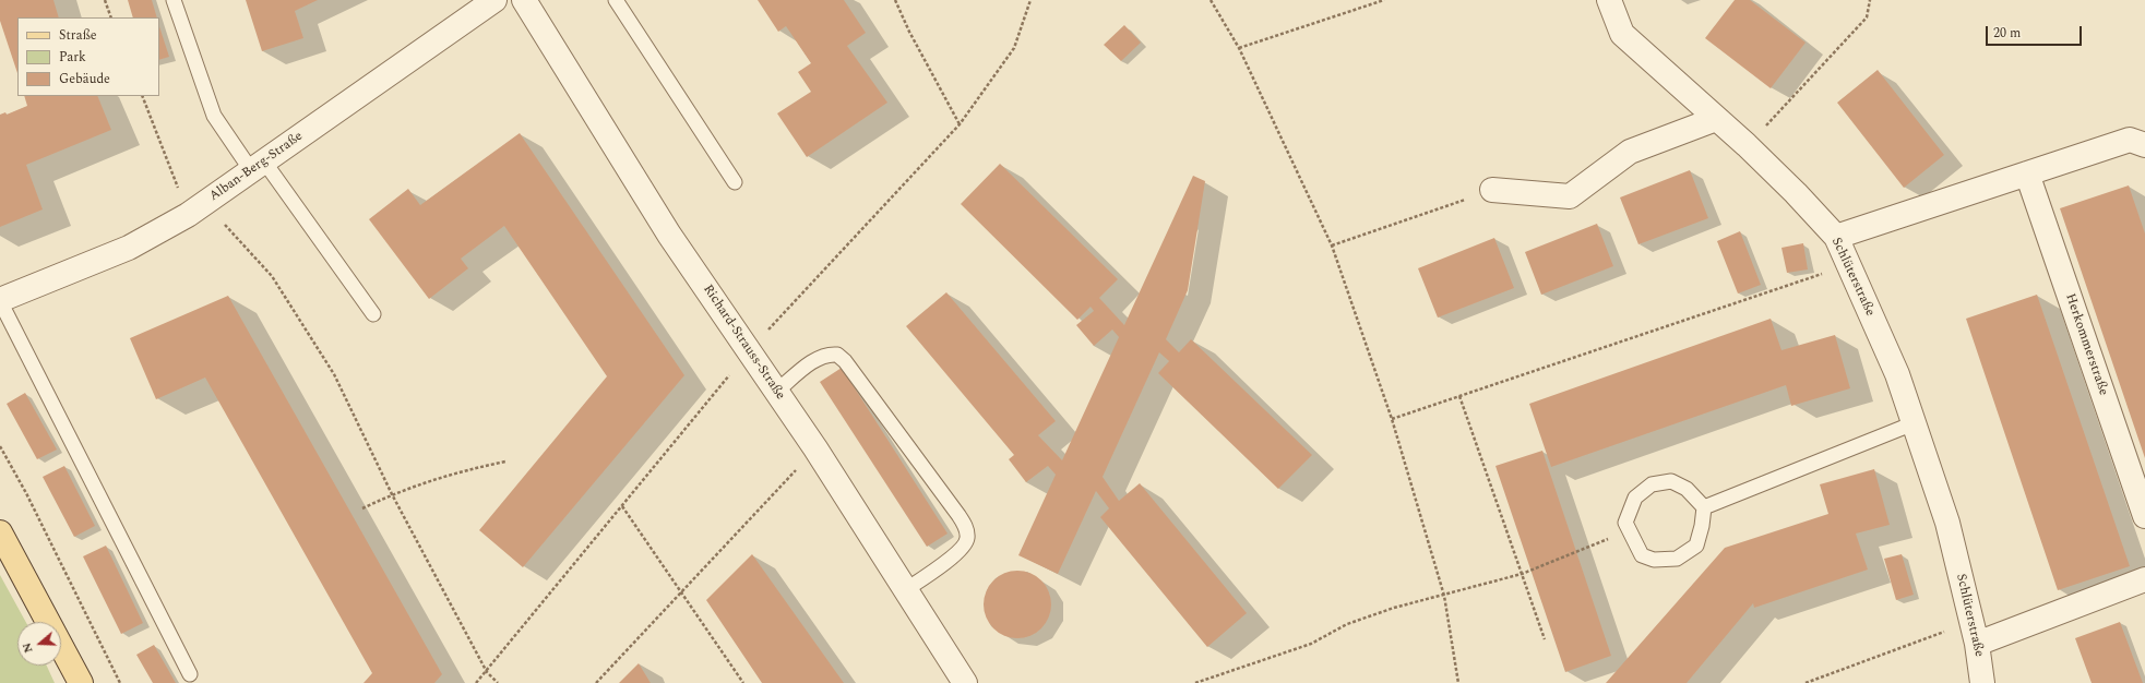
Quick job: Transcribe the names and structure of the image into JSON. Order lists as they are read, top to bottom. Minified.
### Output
{"streets":{"street":["Alban-Berg-Straße","Schlüterstraße","Richard-Strauss-Straße","Herkommerstraße"]},"legend":["Straße","Park","Gebäude"],"scale_bar":"20 m","north":"left"}
